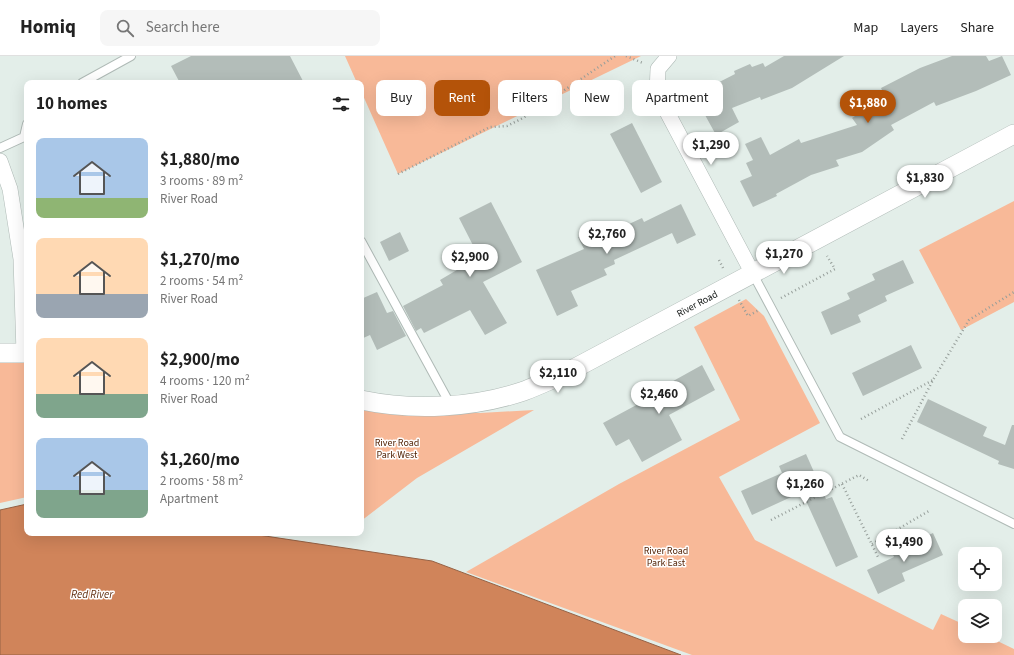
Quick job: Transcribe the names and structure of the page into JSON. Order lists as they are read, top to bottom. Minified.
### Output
{"streets":{"street":["River Road"]},"water":["Red River"],"parks":["River Road Park West","River Road Park East"],"page":{"header":"Homiq","search":"Search here","nav":["Map","Layers","Share"],"chip":["Buy","Rent","Filters","New","Apartment"],"heading":"10 homes","price":["$1,880","$1,290","$1,830","$2,760","$1,270","$2,900","$2,110","$2,460","$1,260","$1,490"],"list":[{"name":"$1,880/mo","note":"3 rooms · 89 m² · River Road"},{"name":"$1,270/mo","note":"2 rooms · 54 m² · River Road"},{"name":"$2,900/mo","note":"4 rooms · 120 m² · River Road"},{"name":"$1,260/mo","note":"2 rooms · 58 m² · Apartment"}]}}
